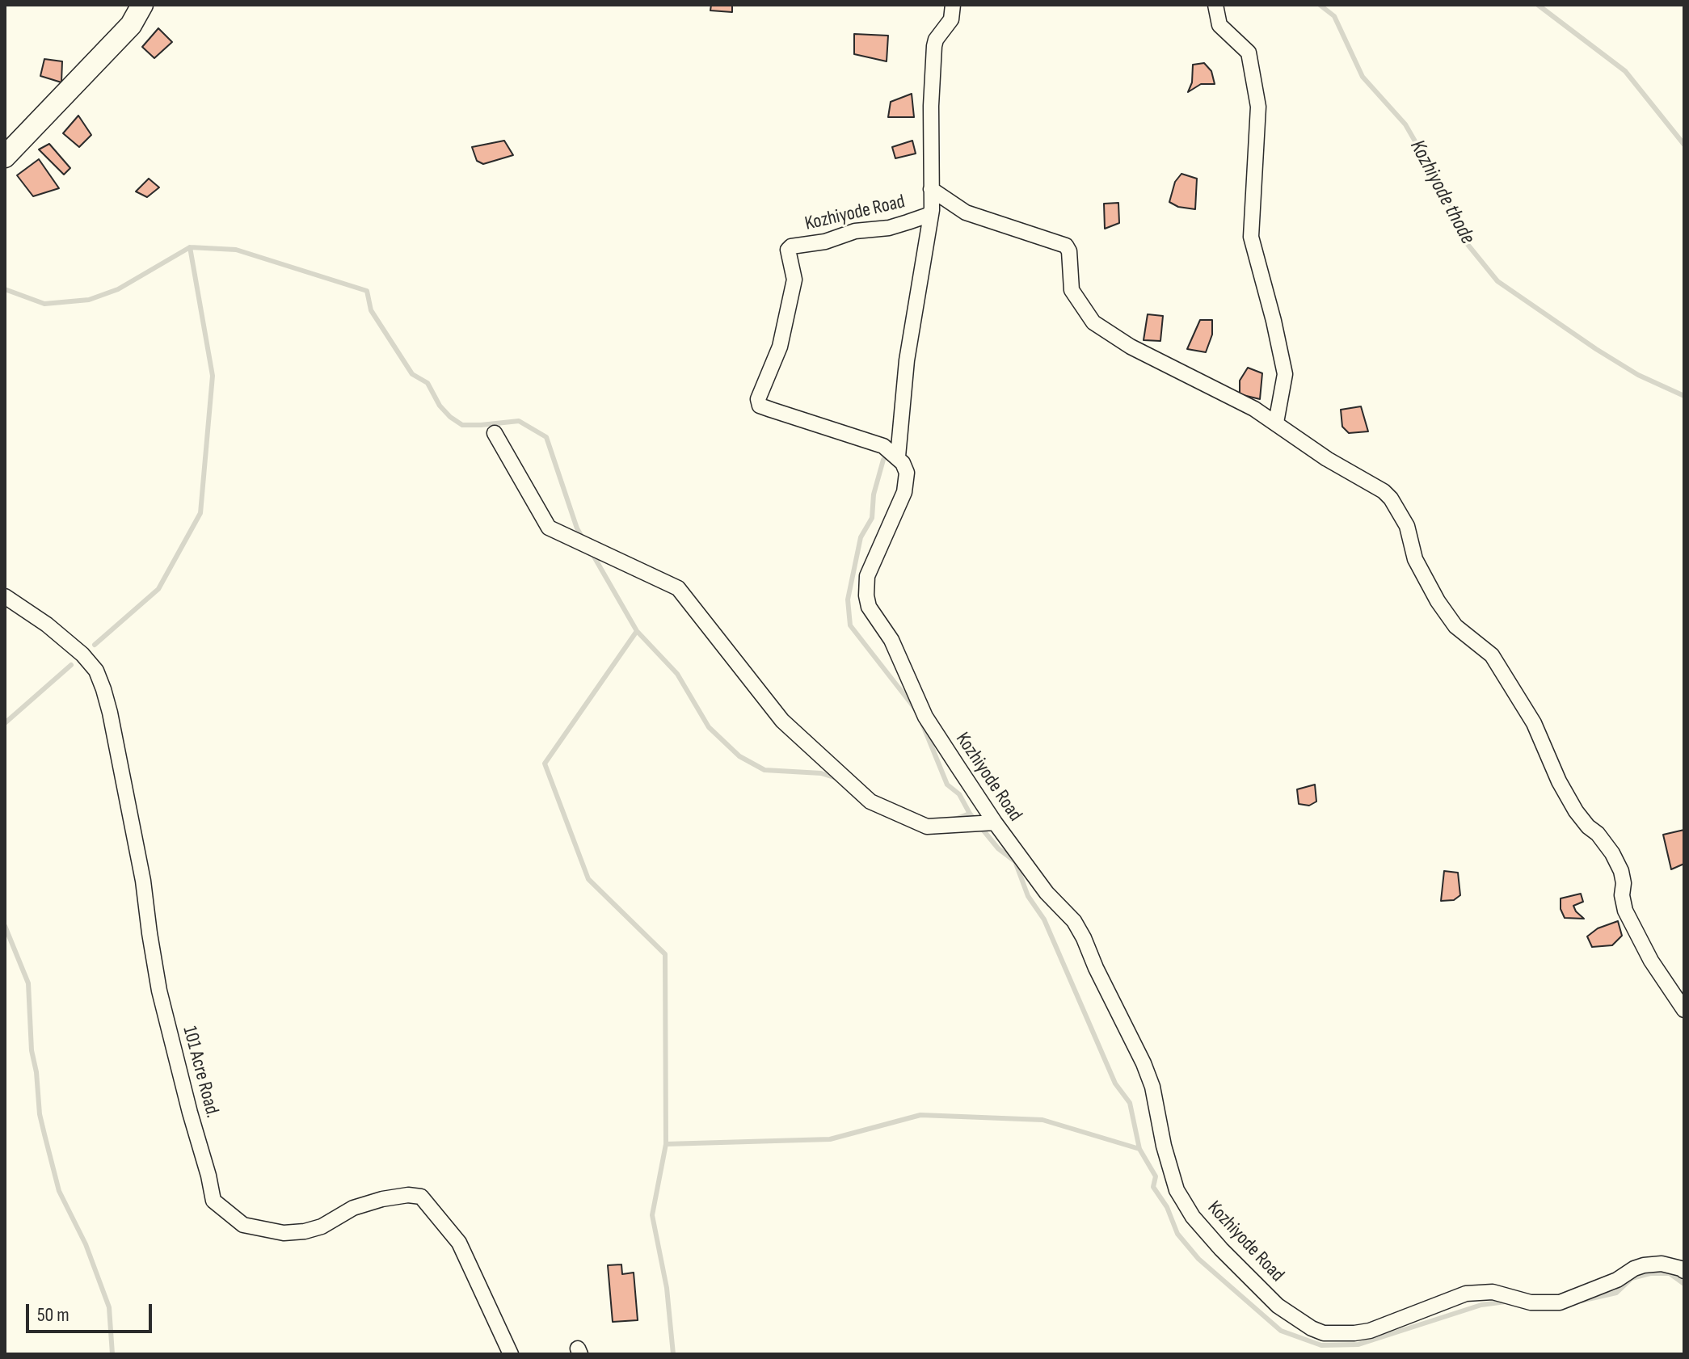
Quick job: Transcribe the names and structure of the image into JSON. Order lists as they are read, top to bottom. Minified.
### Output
{"streets":{"street":["Kozhiyode Road","101 Acre Road."]},"water":["Kozhiyode thode"],"scale_bar":"50 m"}
